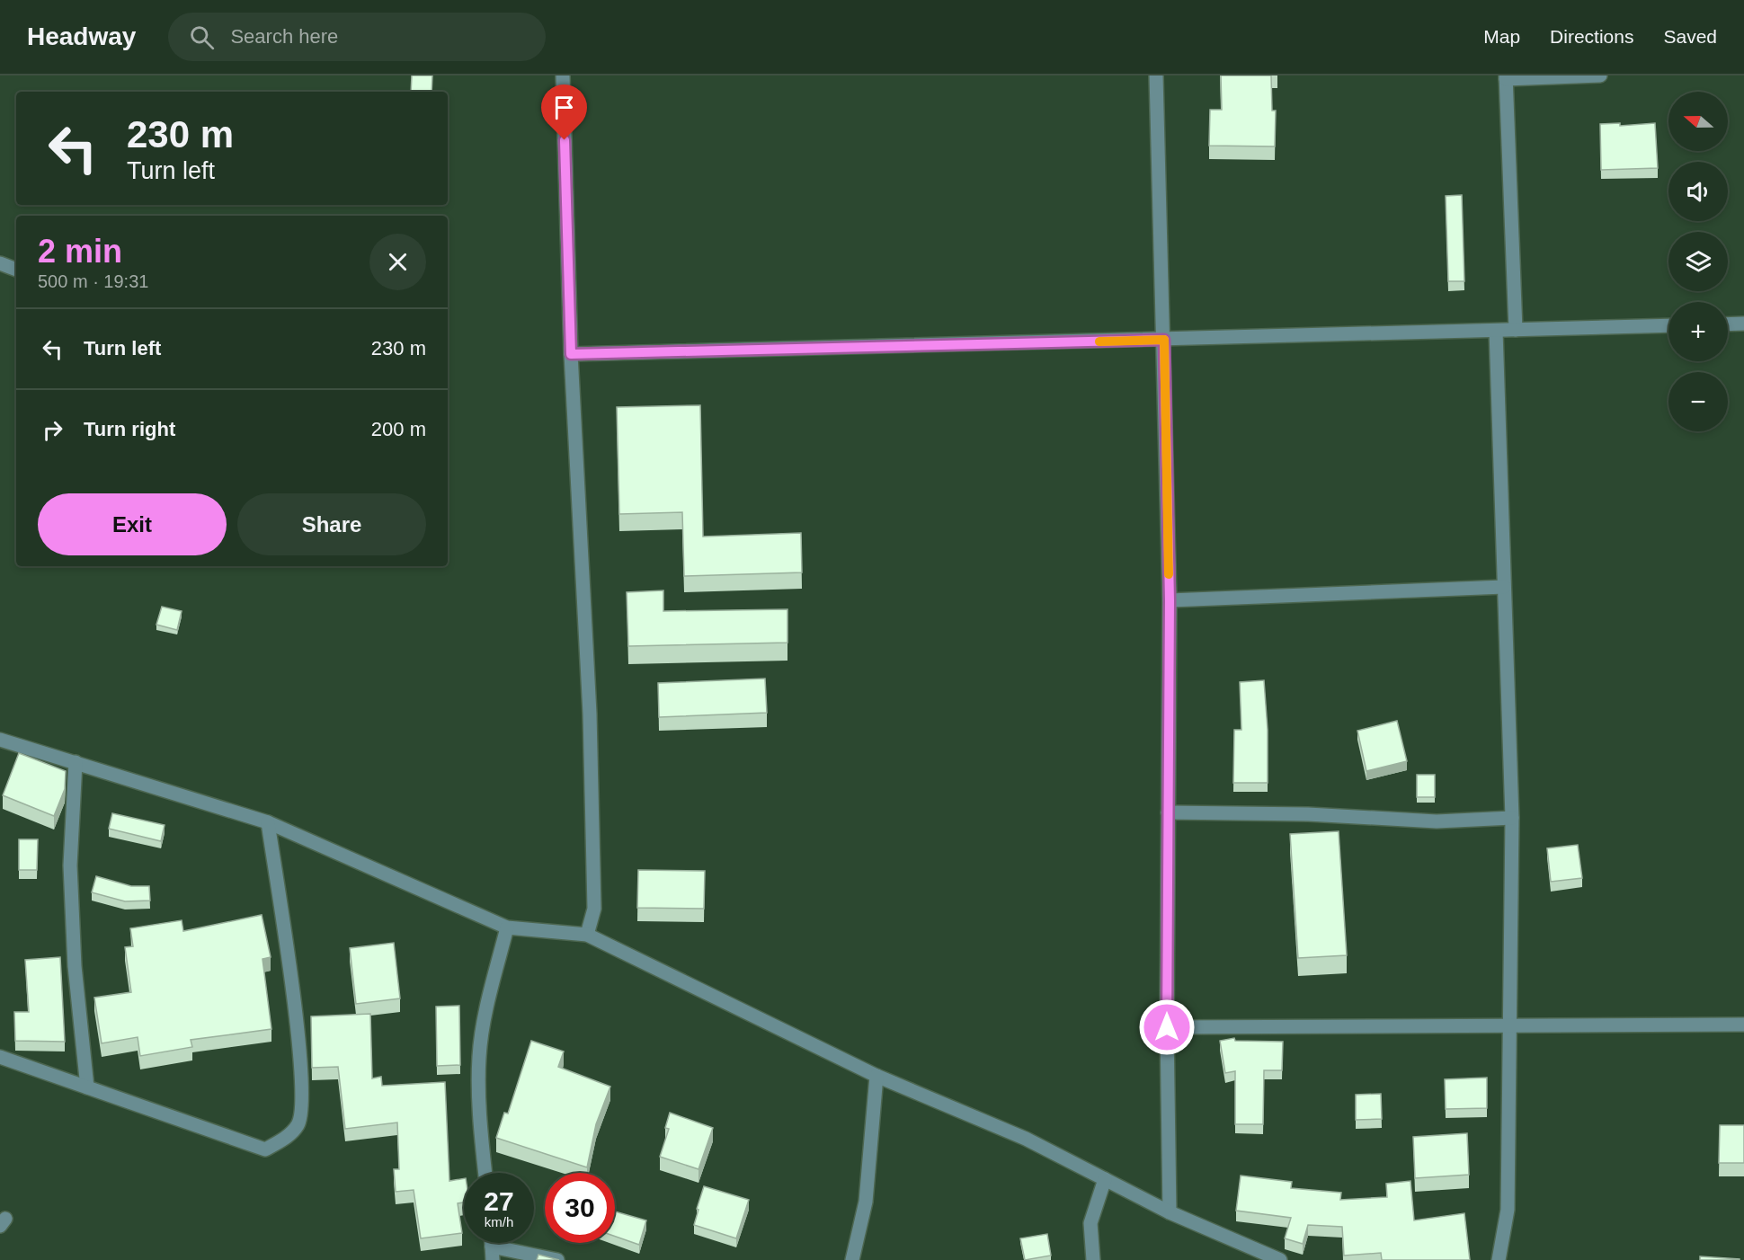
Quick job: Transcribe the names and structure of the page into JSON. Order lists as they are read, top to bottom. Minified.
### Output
{"north":"left","page":{"header":"Headway","search":"Search here","nav":["Map","Directions","Saved"],"map_buttons":["+","−"],"turn":["230 m","Turn left"],"heading":["2 min","500 m · 19:31"],"list":[{"name":"Turn left","value":"230 m"},{"name":"Turn right","value":"200 m"}],"buttons":["Exit","Share"],"speed":"27 km/h","limit":"30"}}
